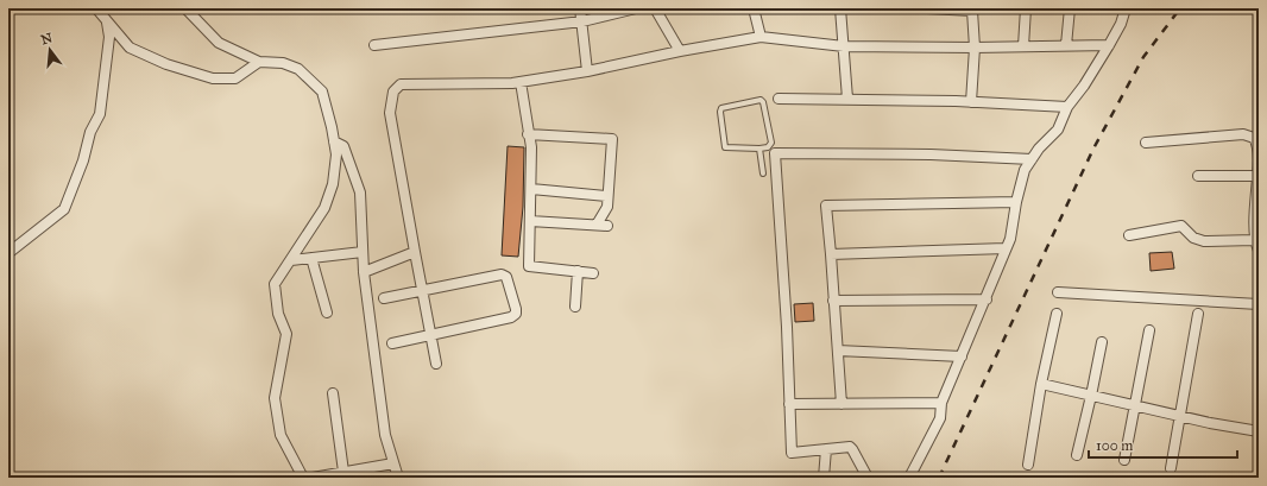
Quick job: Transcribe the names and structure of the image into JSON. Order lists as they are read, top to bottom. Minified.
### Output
{"scale_bar":"100 m","north":"top"}
